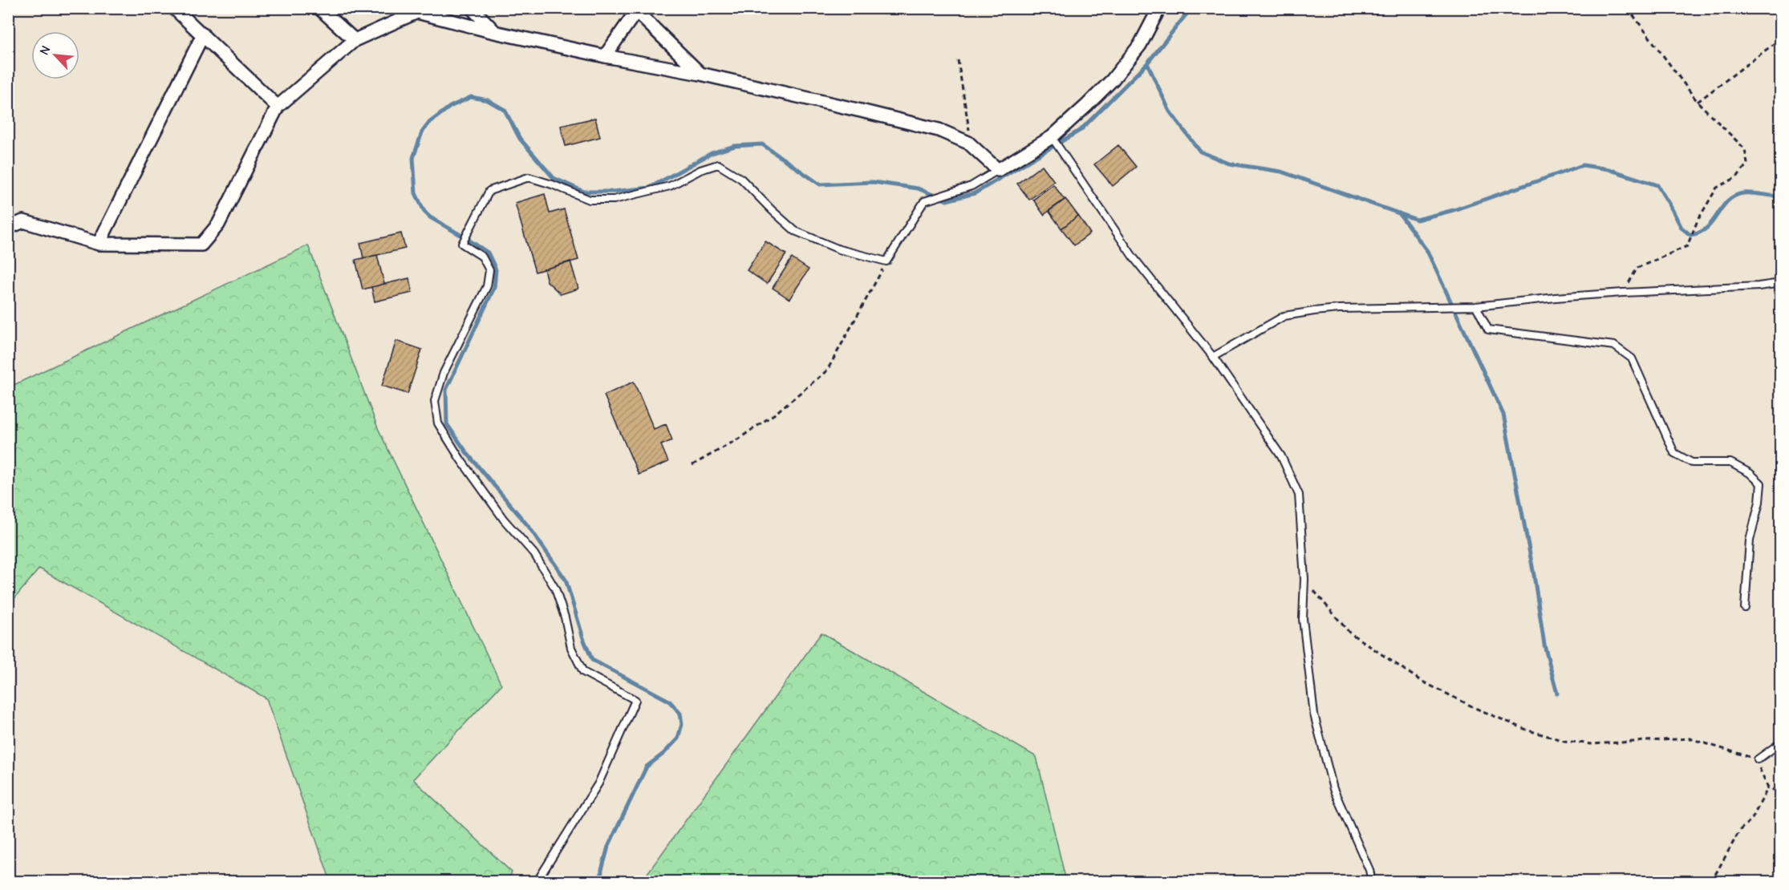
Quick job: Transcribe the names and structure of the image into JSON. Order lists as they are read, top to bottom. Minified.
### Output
{"north":"top left"}
